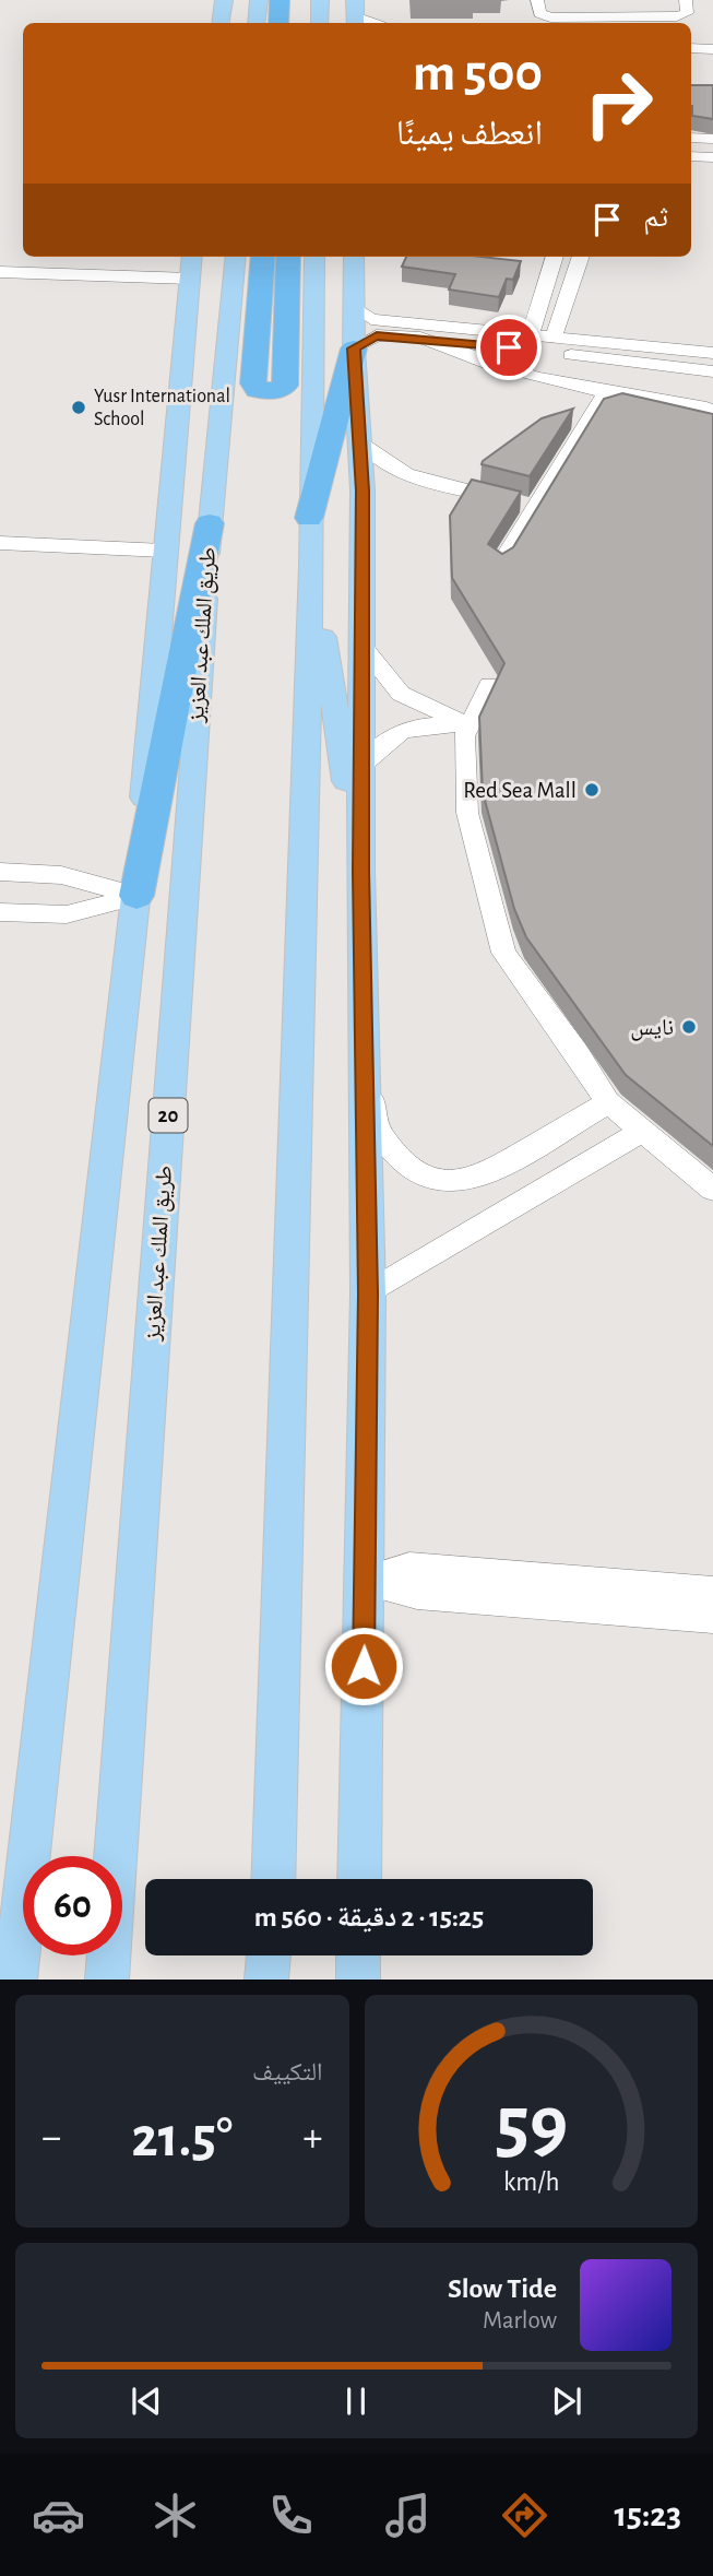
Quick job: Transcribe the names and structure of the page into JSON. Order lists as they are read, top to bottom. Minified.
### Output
{"streets":{"main road":["طريق الملك عبد العزيز","20"]},"places":["Yusr International School","Red Sea Mall","نايس"],"page":{"turn":["500 m","انعطف يمينًا"],"then":"ثم","limit":"60","trip":"15:25 · 2 دقيقة · 560 m","tile":"التكييف","heat":["−","21.5°","+"],"song":["Slow Tide","Marlow"],"tabs":"15:23","gauge":["59","km/h"]}}
